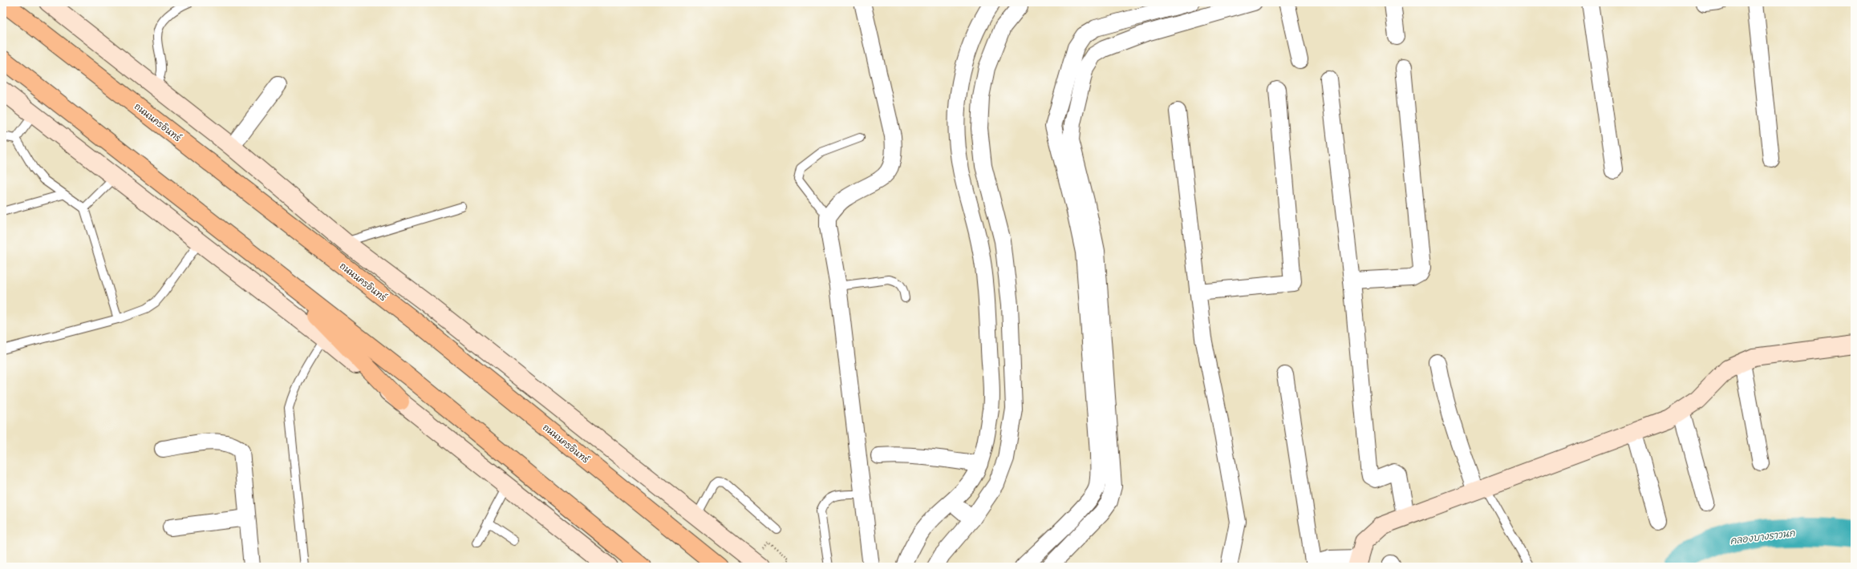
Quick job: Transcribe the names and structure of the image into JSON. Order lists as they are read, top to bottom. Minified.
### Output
{"streets":{"main road":["ถนนนครอินทร์"]},"water":["คลองบางราวนก"]}
